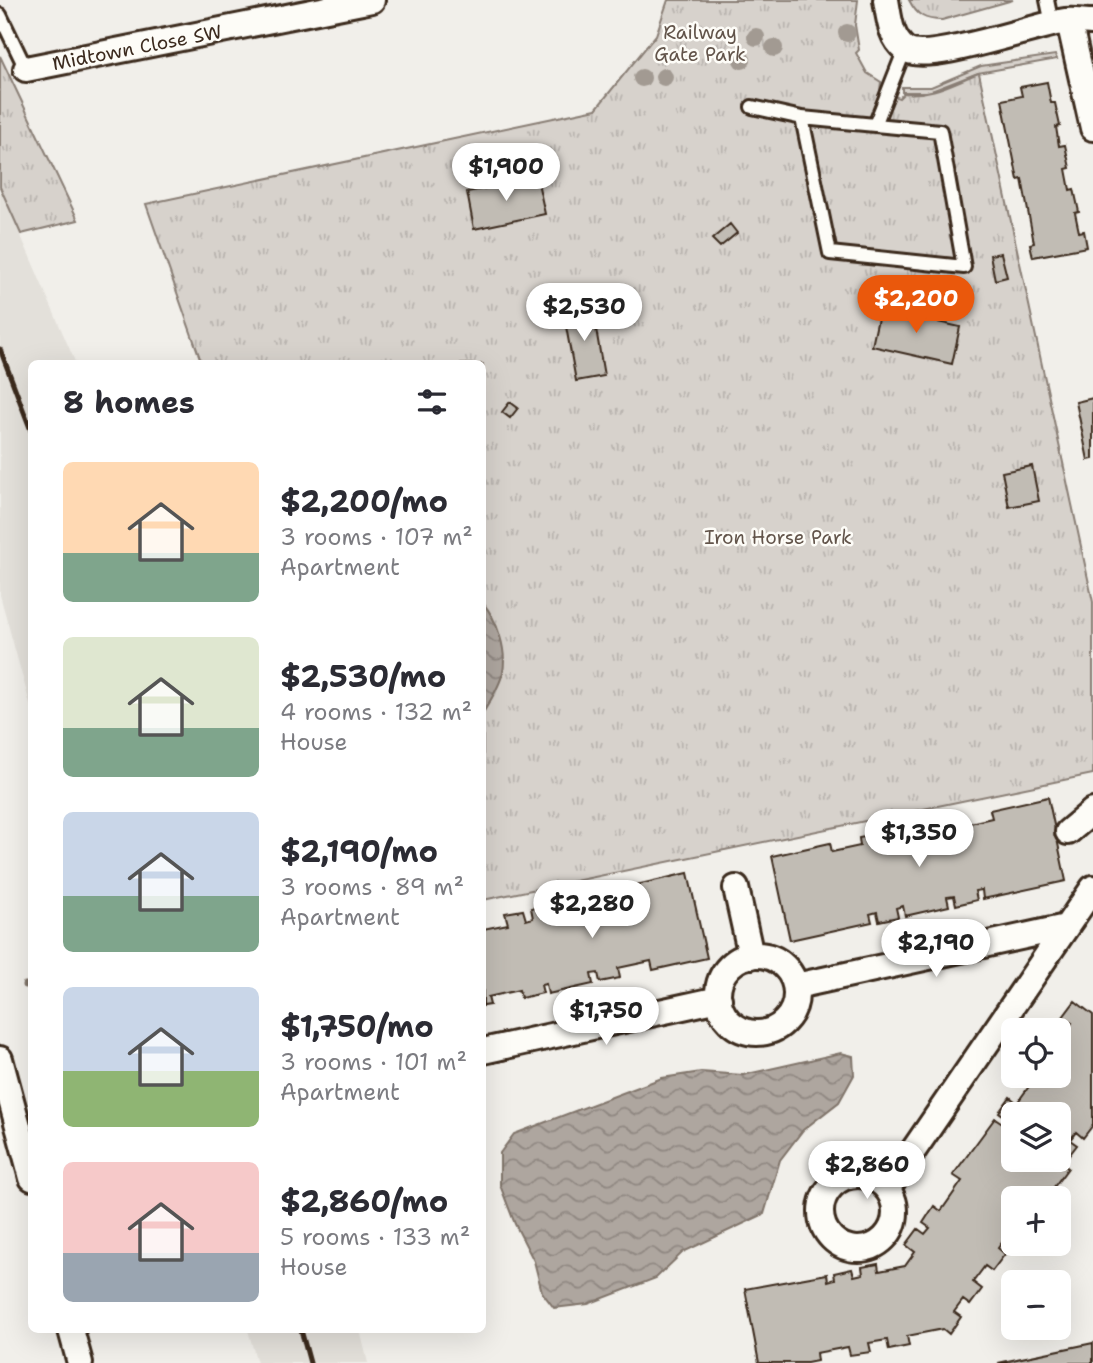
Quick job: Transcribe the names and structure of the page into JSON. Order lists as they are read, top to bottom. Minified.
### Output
{"streets":{"street":["Midtown Close SW"]},"parks":["Railway Gate Park","Iron Horse Park"],"page":{"price":["$1,900","$2,200","$2,530","$1,350","$2,280","$2,190","$1,750","$2,860"],"heading":"8 homes","list":[{"name":"$2,200/mo","note":"3 rooms · 107 m² · Apartment"},{"name":"$2,530/mo","note":"4 rooms · 132 m² · House"},{"name":"$2,190/mo","note":"3 rooms · 89 m² · Apartment"},{"name":"$1,750/mo","note":"3 rooms · 101 m² · Apartment"},{"name":"$2,860/mo","note":"5 rooms · 133 m² · House"}],"map_buttons":["+","−"]}}
